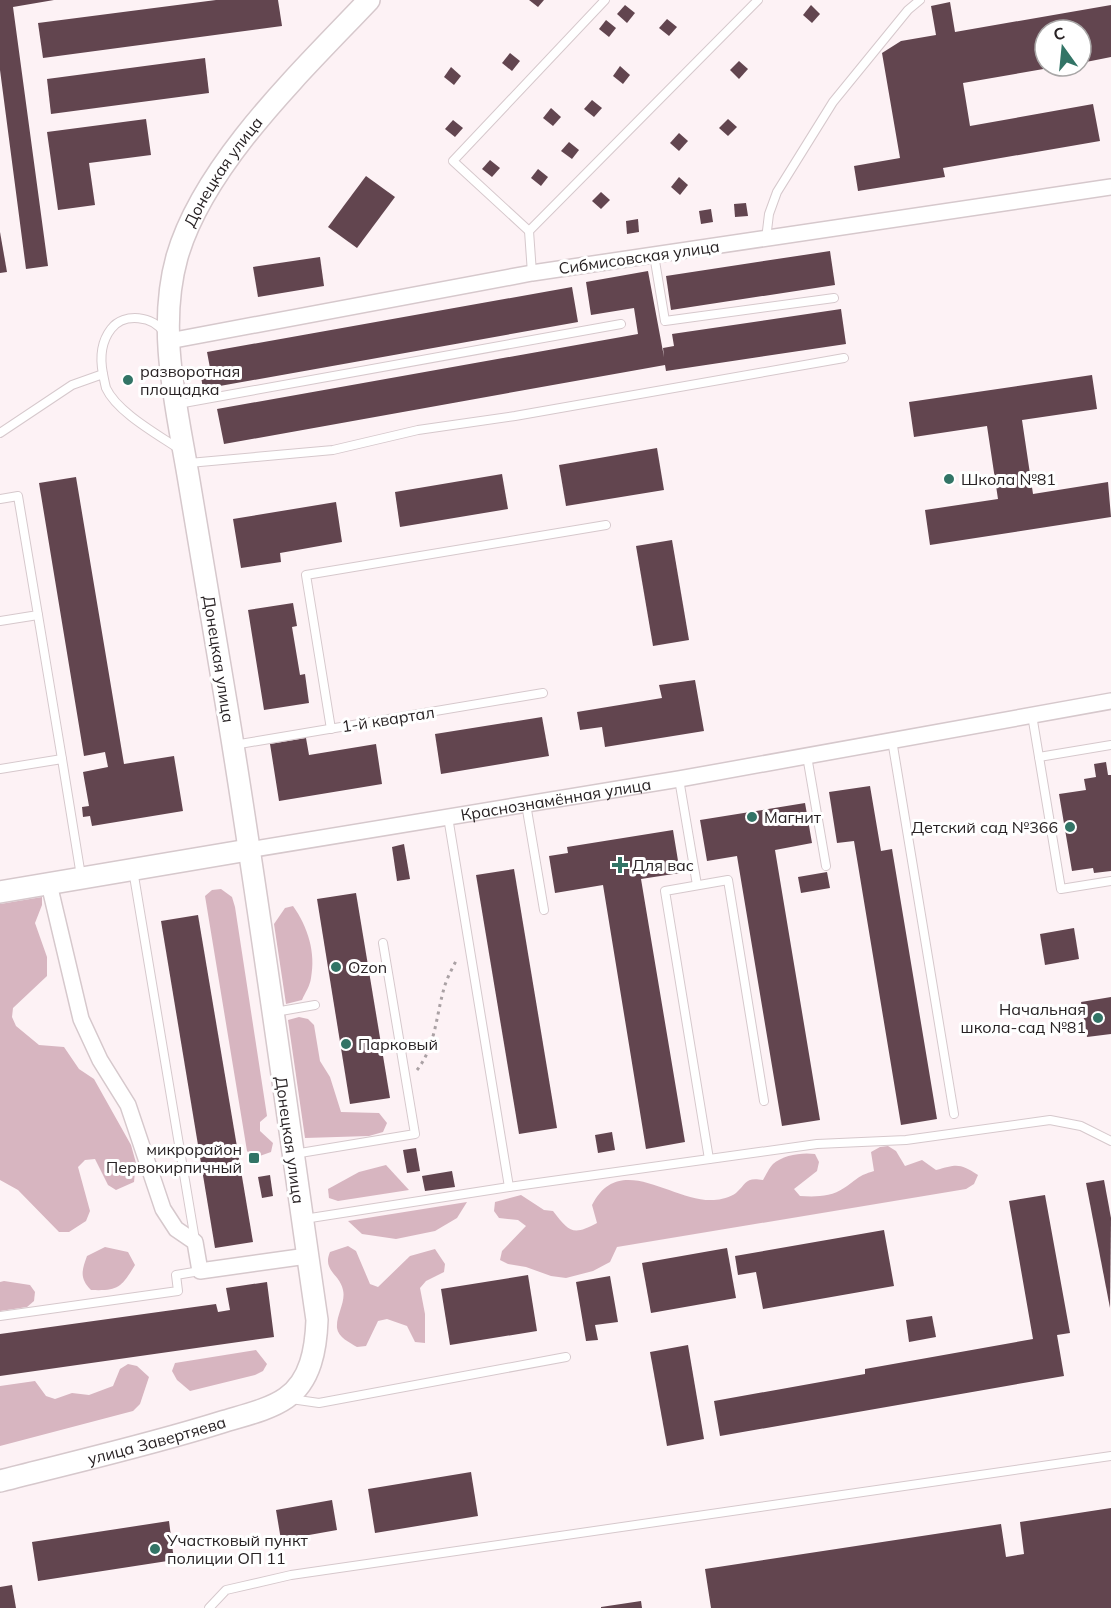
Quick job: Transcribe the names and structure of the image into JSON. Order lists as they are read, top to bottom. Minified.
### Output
{"streets":{"main road":["Донецкая улица","Краснознамённая улица","улица Завертяева"],"street":["Сибмисовская улица"],"lane":["1-й квартал"]},"crossings":[["Донецкая улица","Сибмисовская улица"],["Донецкая улица","1-й квартал"],["Донецкая улица","Краснознамённая улица"],["Донецкая улица","улица Завертяева"]],"places":{"other":["разворотная площадка","Школа №81","Магнит","Детский сад №366","Ozon","Начальная школа-сад №81","Парковый","Участковый пункт полиции ОП 11"],"health":["Для вас"],"transit":["микрорайон Первокирпичный"]},"north":"top"}
